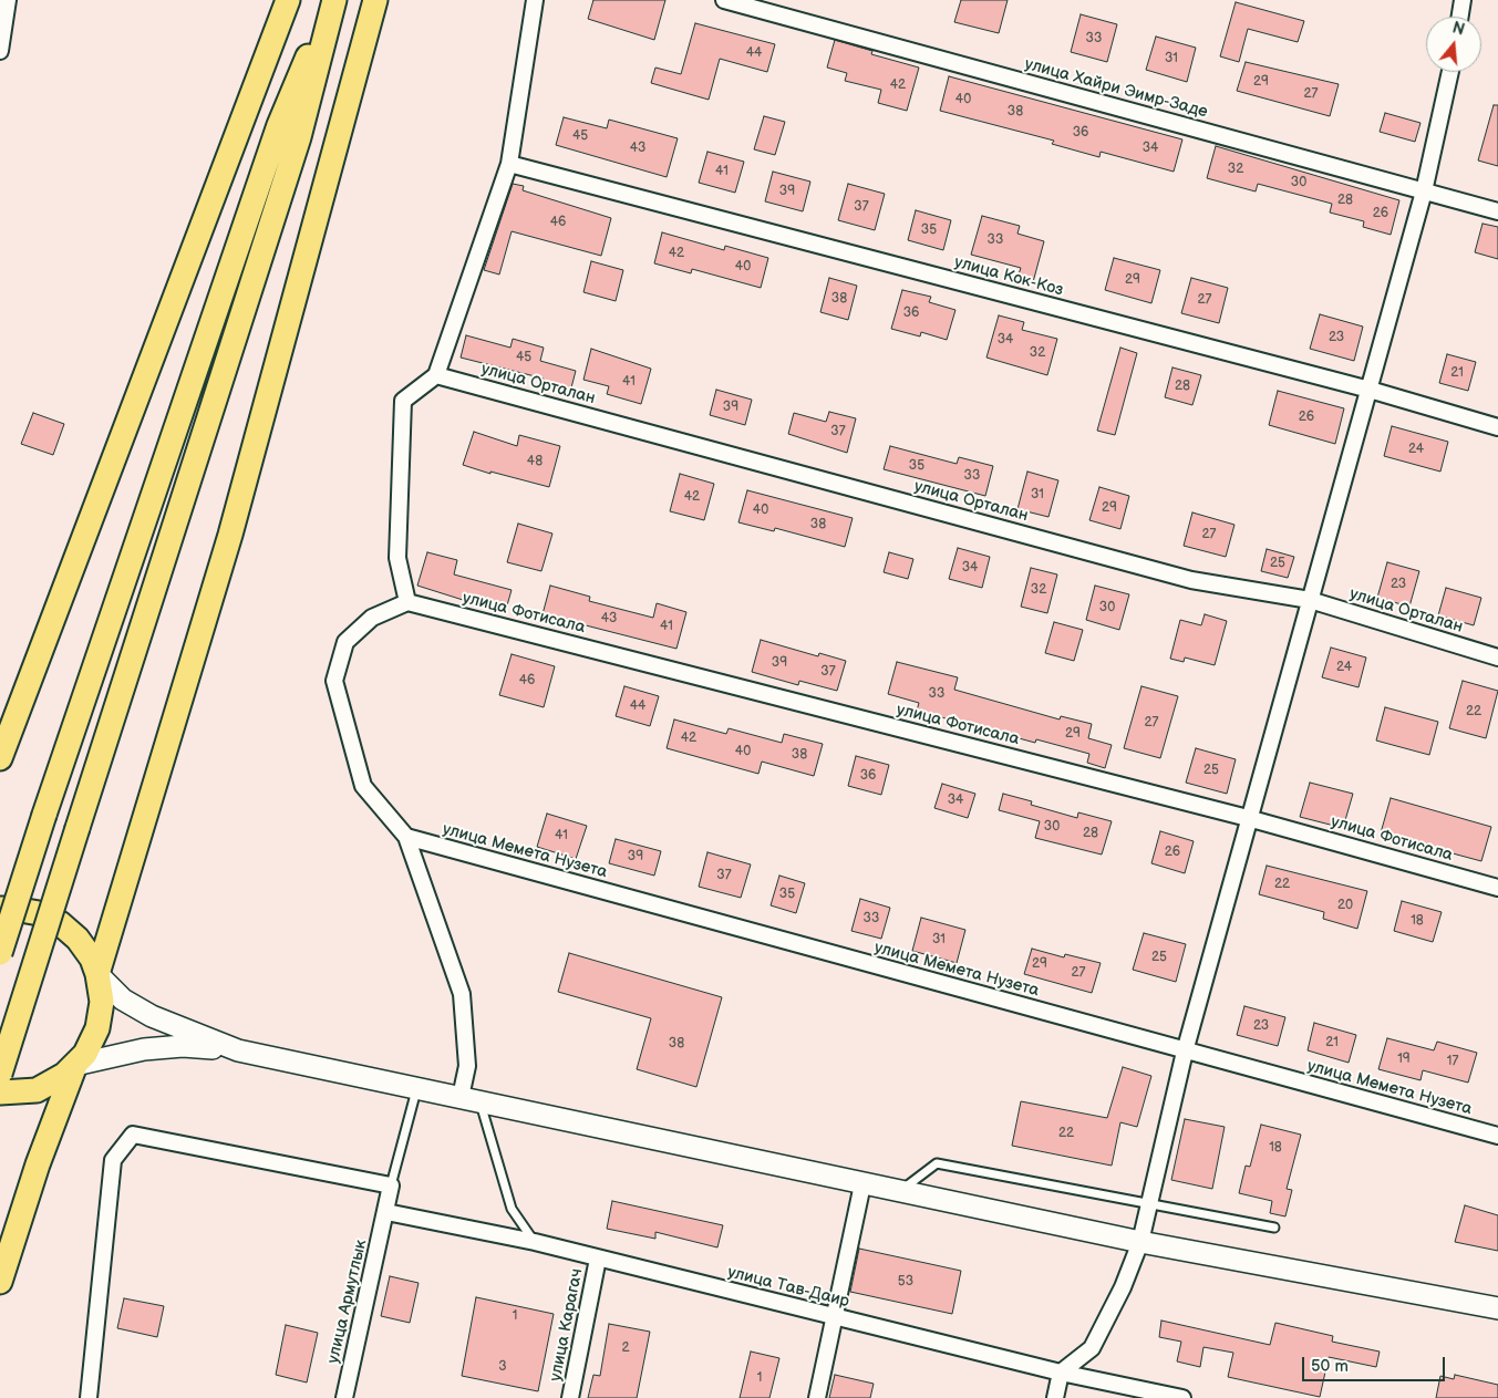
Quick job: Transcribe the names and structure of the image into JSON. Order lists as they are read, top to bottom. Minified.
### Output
{"streets":{"street":["улица Хайри Эимр-Заде","улица Кок-Коз","улица Орталан","улица Фотисала","улица Мемета Нузета","улица Тав-Даир","улица Армутлык","улица Карагач"]},"crossings":[["улица Тав-Даир","улица Армутлык"],["улица Тав-Даир","улица Карагач"]],"house_numbers":["33","44","31","29","42","27","40","38","36","45","43","34","32","41","30","39","28","37","26","46","35","33","42","40","29","38","27","36","23","34","32","45","21","41","28","39","26","37","24","48","35","33","31","42","29","40","38","27","25","34","23","32","30","43","41","39","24","37","46","33","44","22","27","29","42","40","38","25","36","34","30","28","41","26","39","37","22","35","20","33","18","31","25","29","27","23","21","38","19","17","22","18","53","1","2","3","1"],"scale_bar":"50 m","north":"top"}
